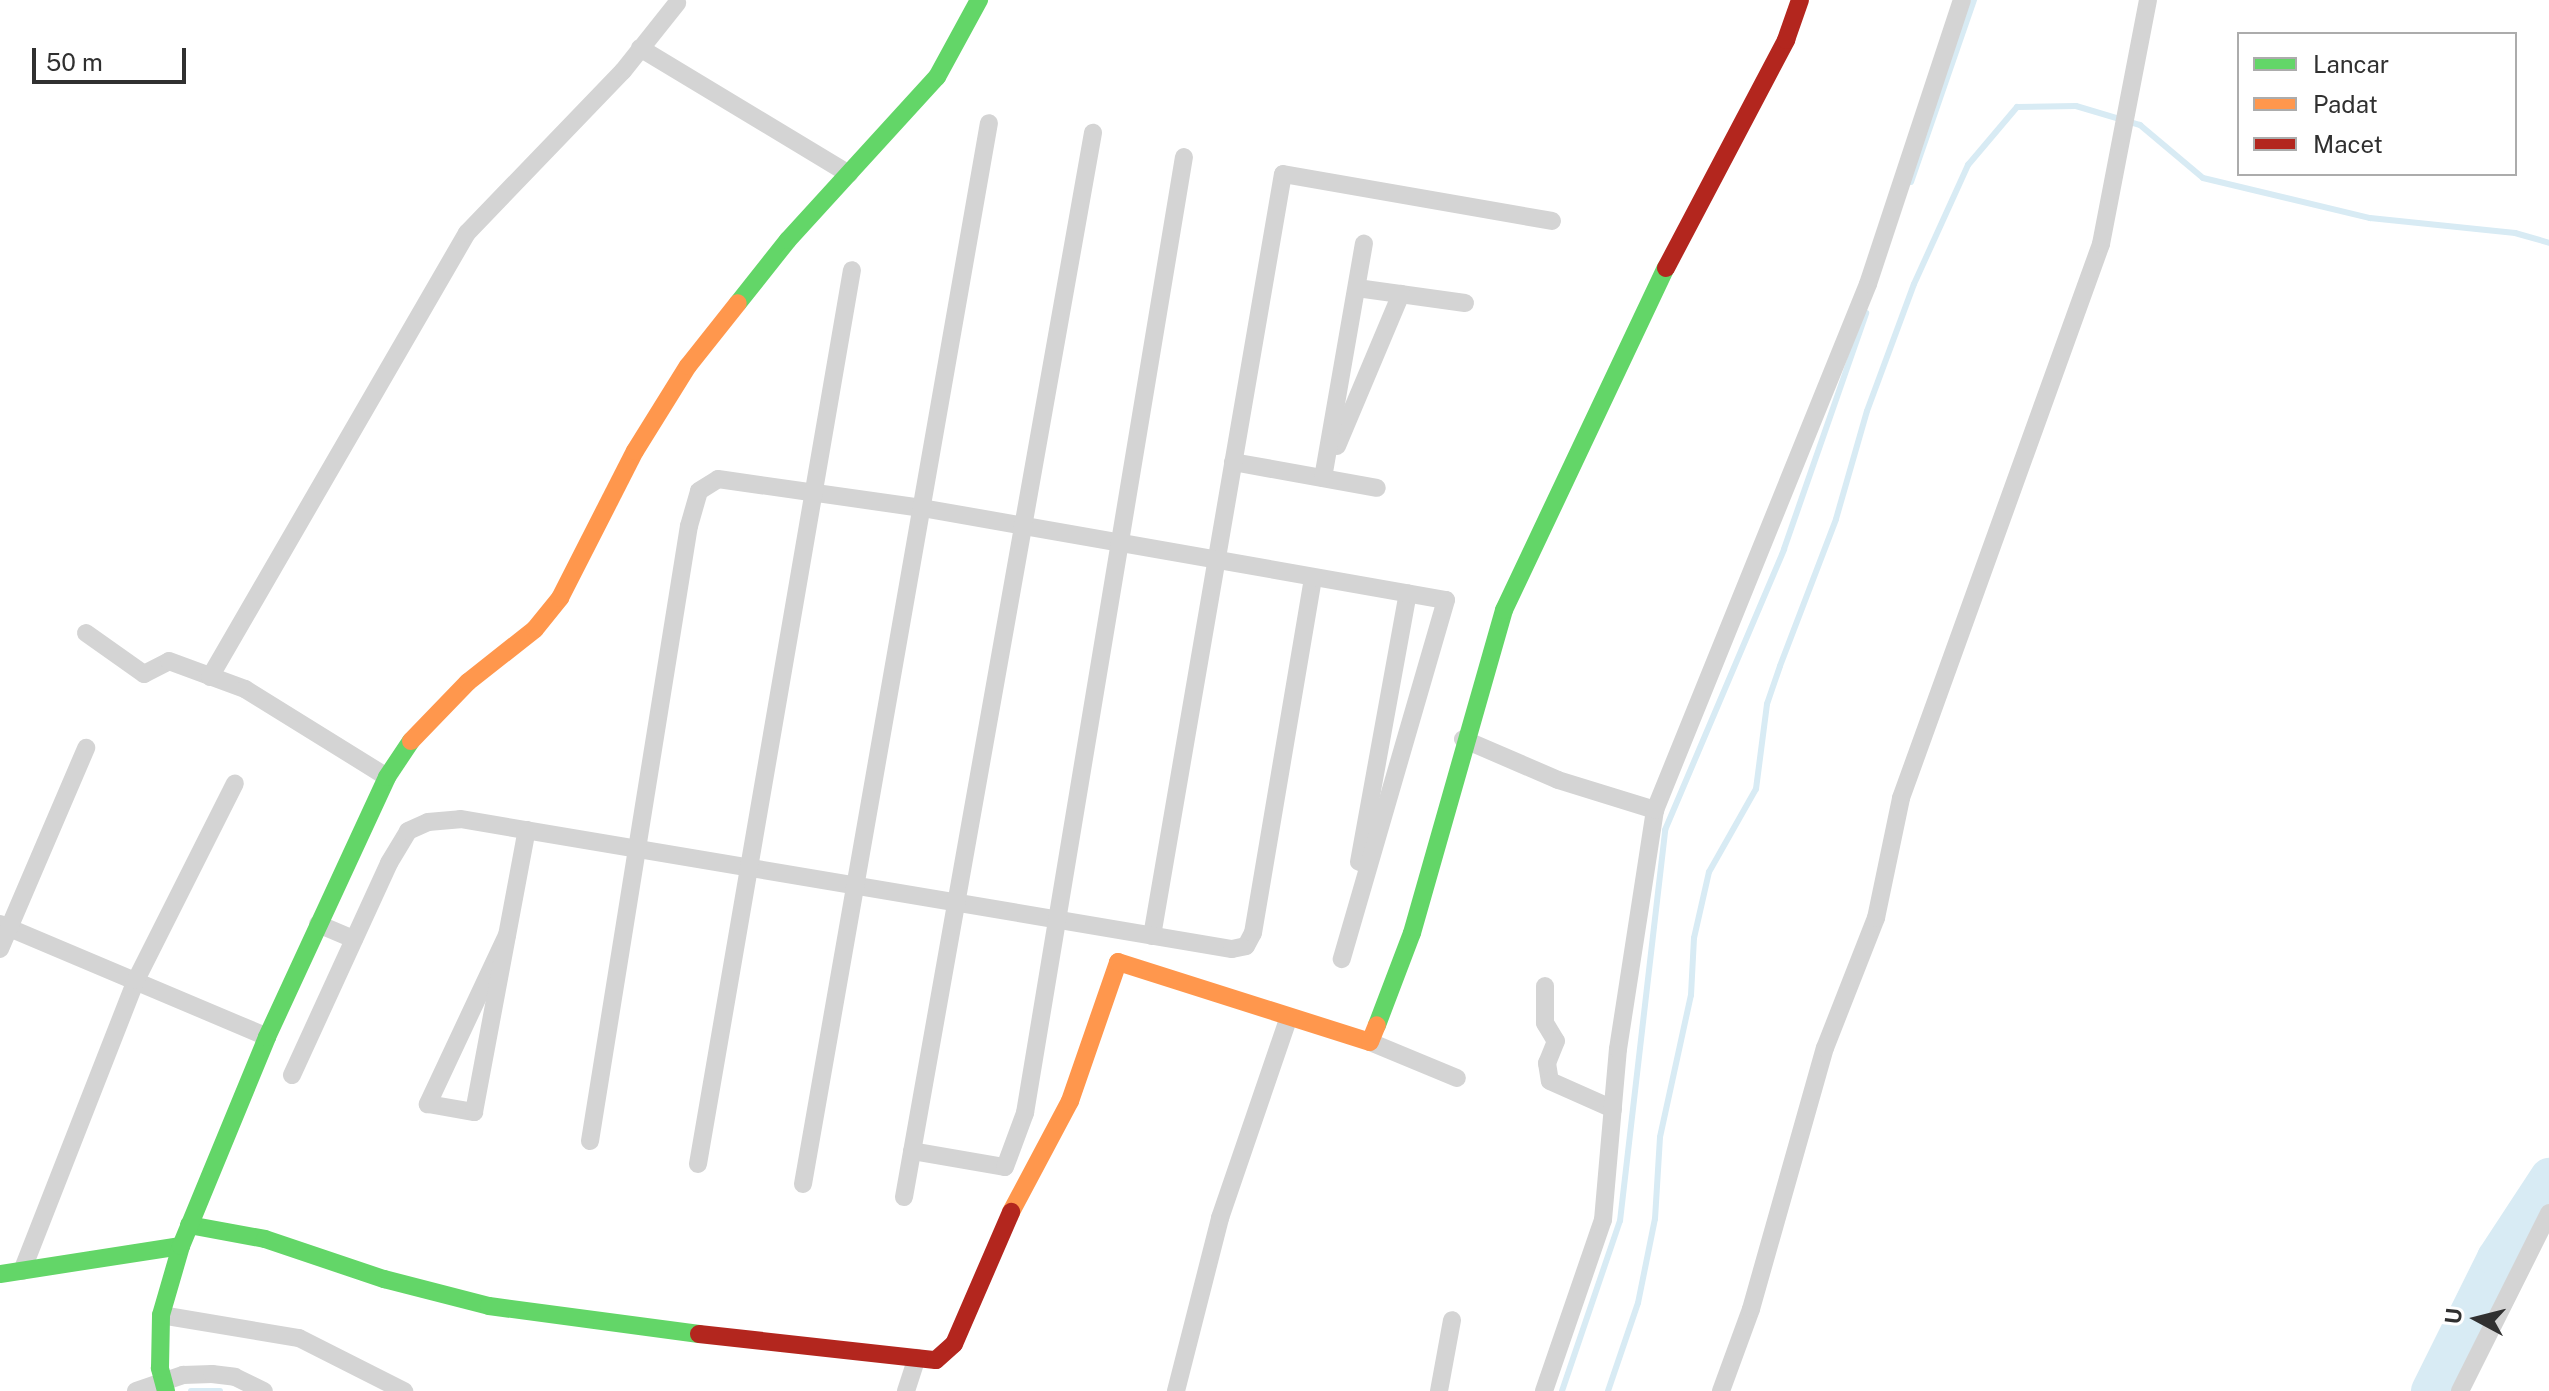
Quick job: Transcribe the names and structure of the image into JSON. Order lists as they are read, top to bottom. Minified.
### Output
{"legend":["Lancar","Padat","Macet"],"scale_bar":"50 m","north":"left"}
